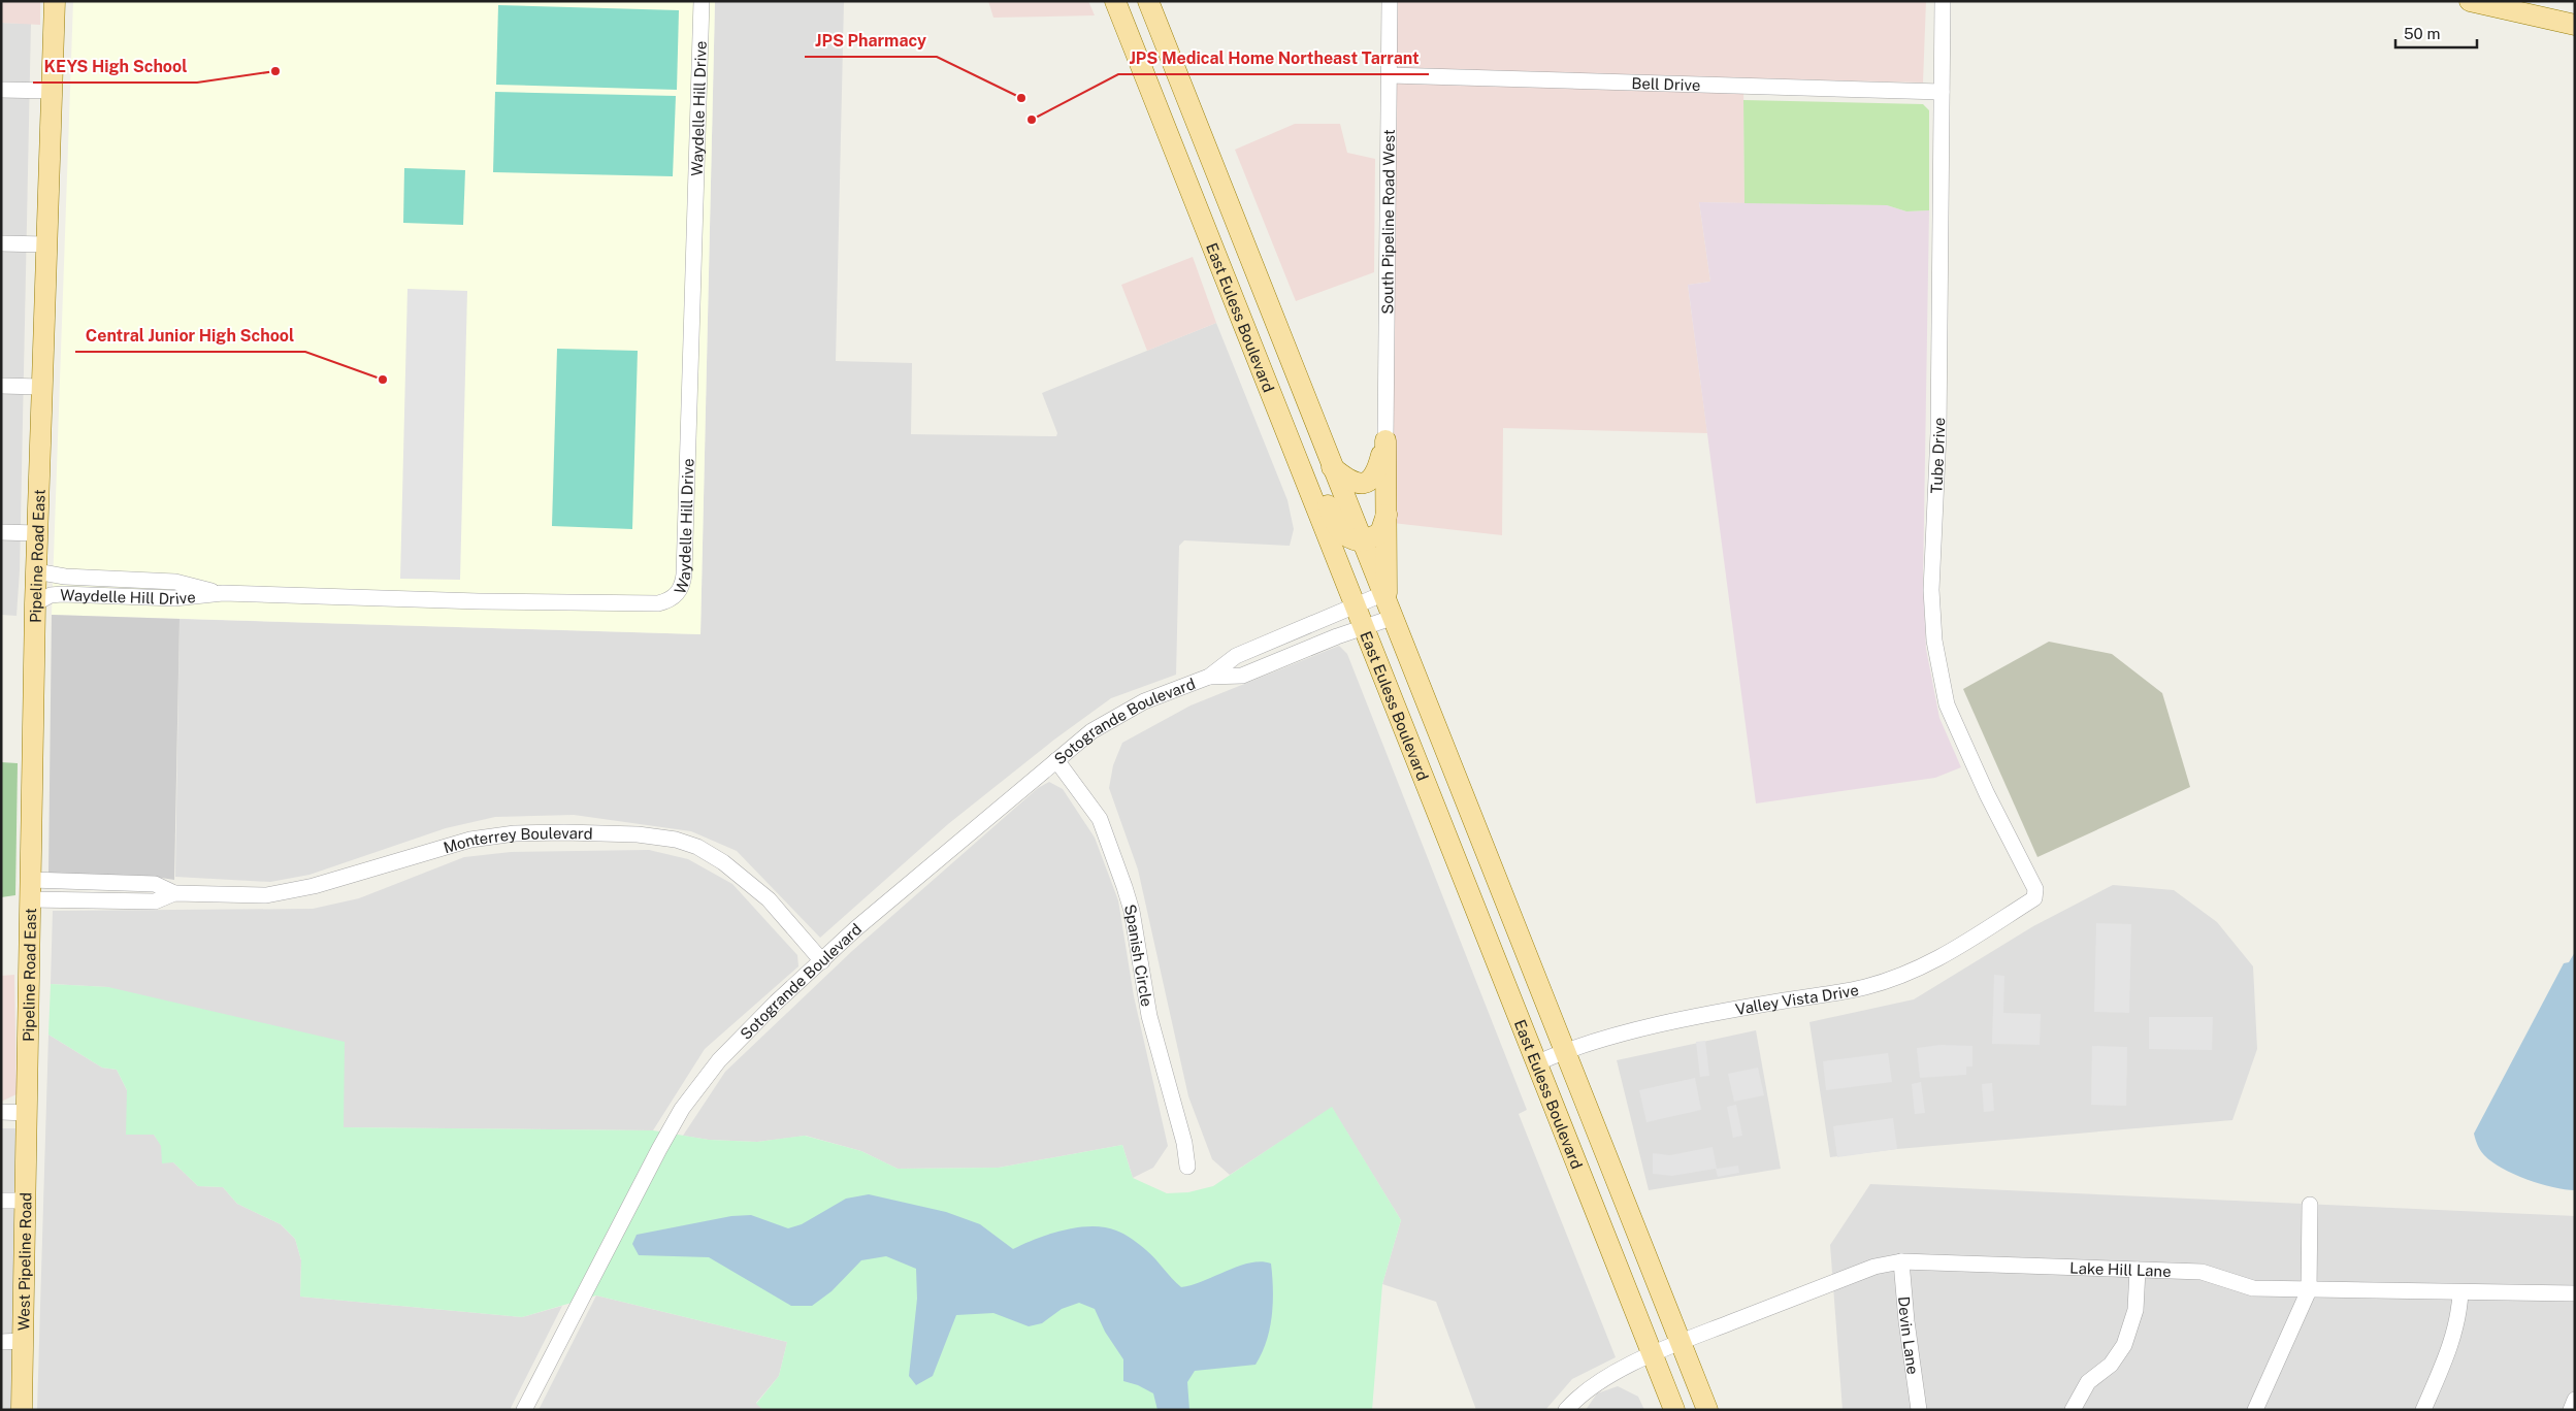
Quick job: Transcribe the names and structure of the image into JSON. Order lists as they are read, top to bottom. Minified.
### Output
{"streets":{"main road":["East Euless Boulevard","Pipeline Road East","West Pipeline Road"],"street":["Bell Drive","Waydelle Hill Drive","South Pipeline Road West","Tube Drive","Sotogrande Boulevard","Monterrey Boulevard","Spanish Circle","Valley Vista Drive","Lake Hill Lane","Devin Lane"]},"crossings":[["Bell Drive","South Pipeline Road West"],["Bell Drive","Tube Drive"],["Waydelle Hill Drive","Pipeline Road East"],["East Euless Boulevard","Sotogrande Boulevard"],["East Euless Boulevard","Valley Vista Drive"],["East Euless Boulevard","Lake Hill Lane"],["Tube Drive","Valley Vista Drive"],["Pipeline Road East","Monterrey Boulevard"],["Pipeline Road East","West Pipeline Road"],["Sotogrande Boulevard","Monterrey Boulevard"],["Sotogrande Boulevard","Spanish Circle"],["Lake Hill Lane","Devin Lane"]],"places":["KEYS High School","JPS Pharmacy","JPS Medical Home Northeast Tarrant","Central Junior High School"],"scale_bar":"50 m"}
